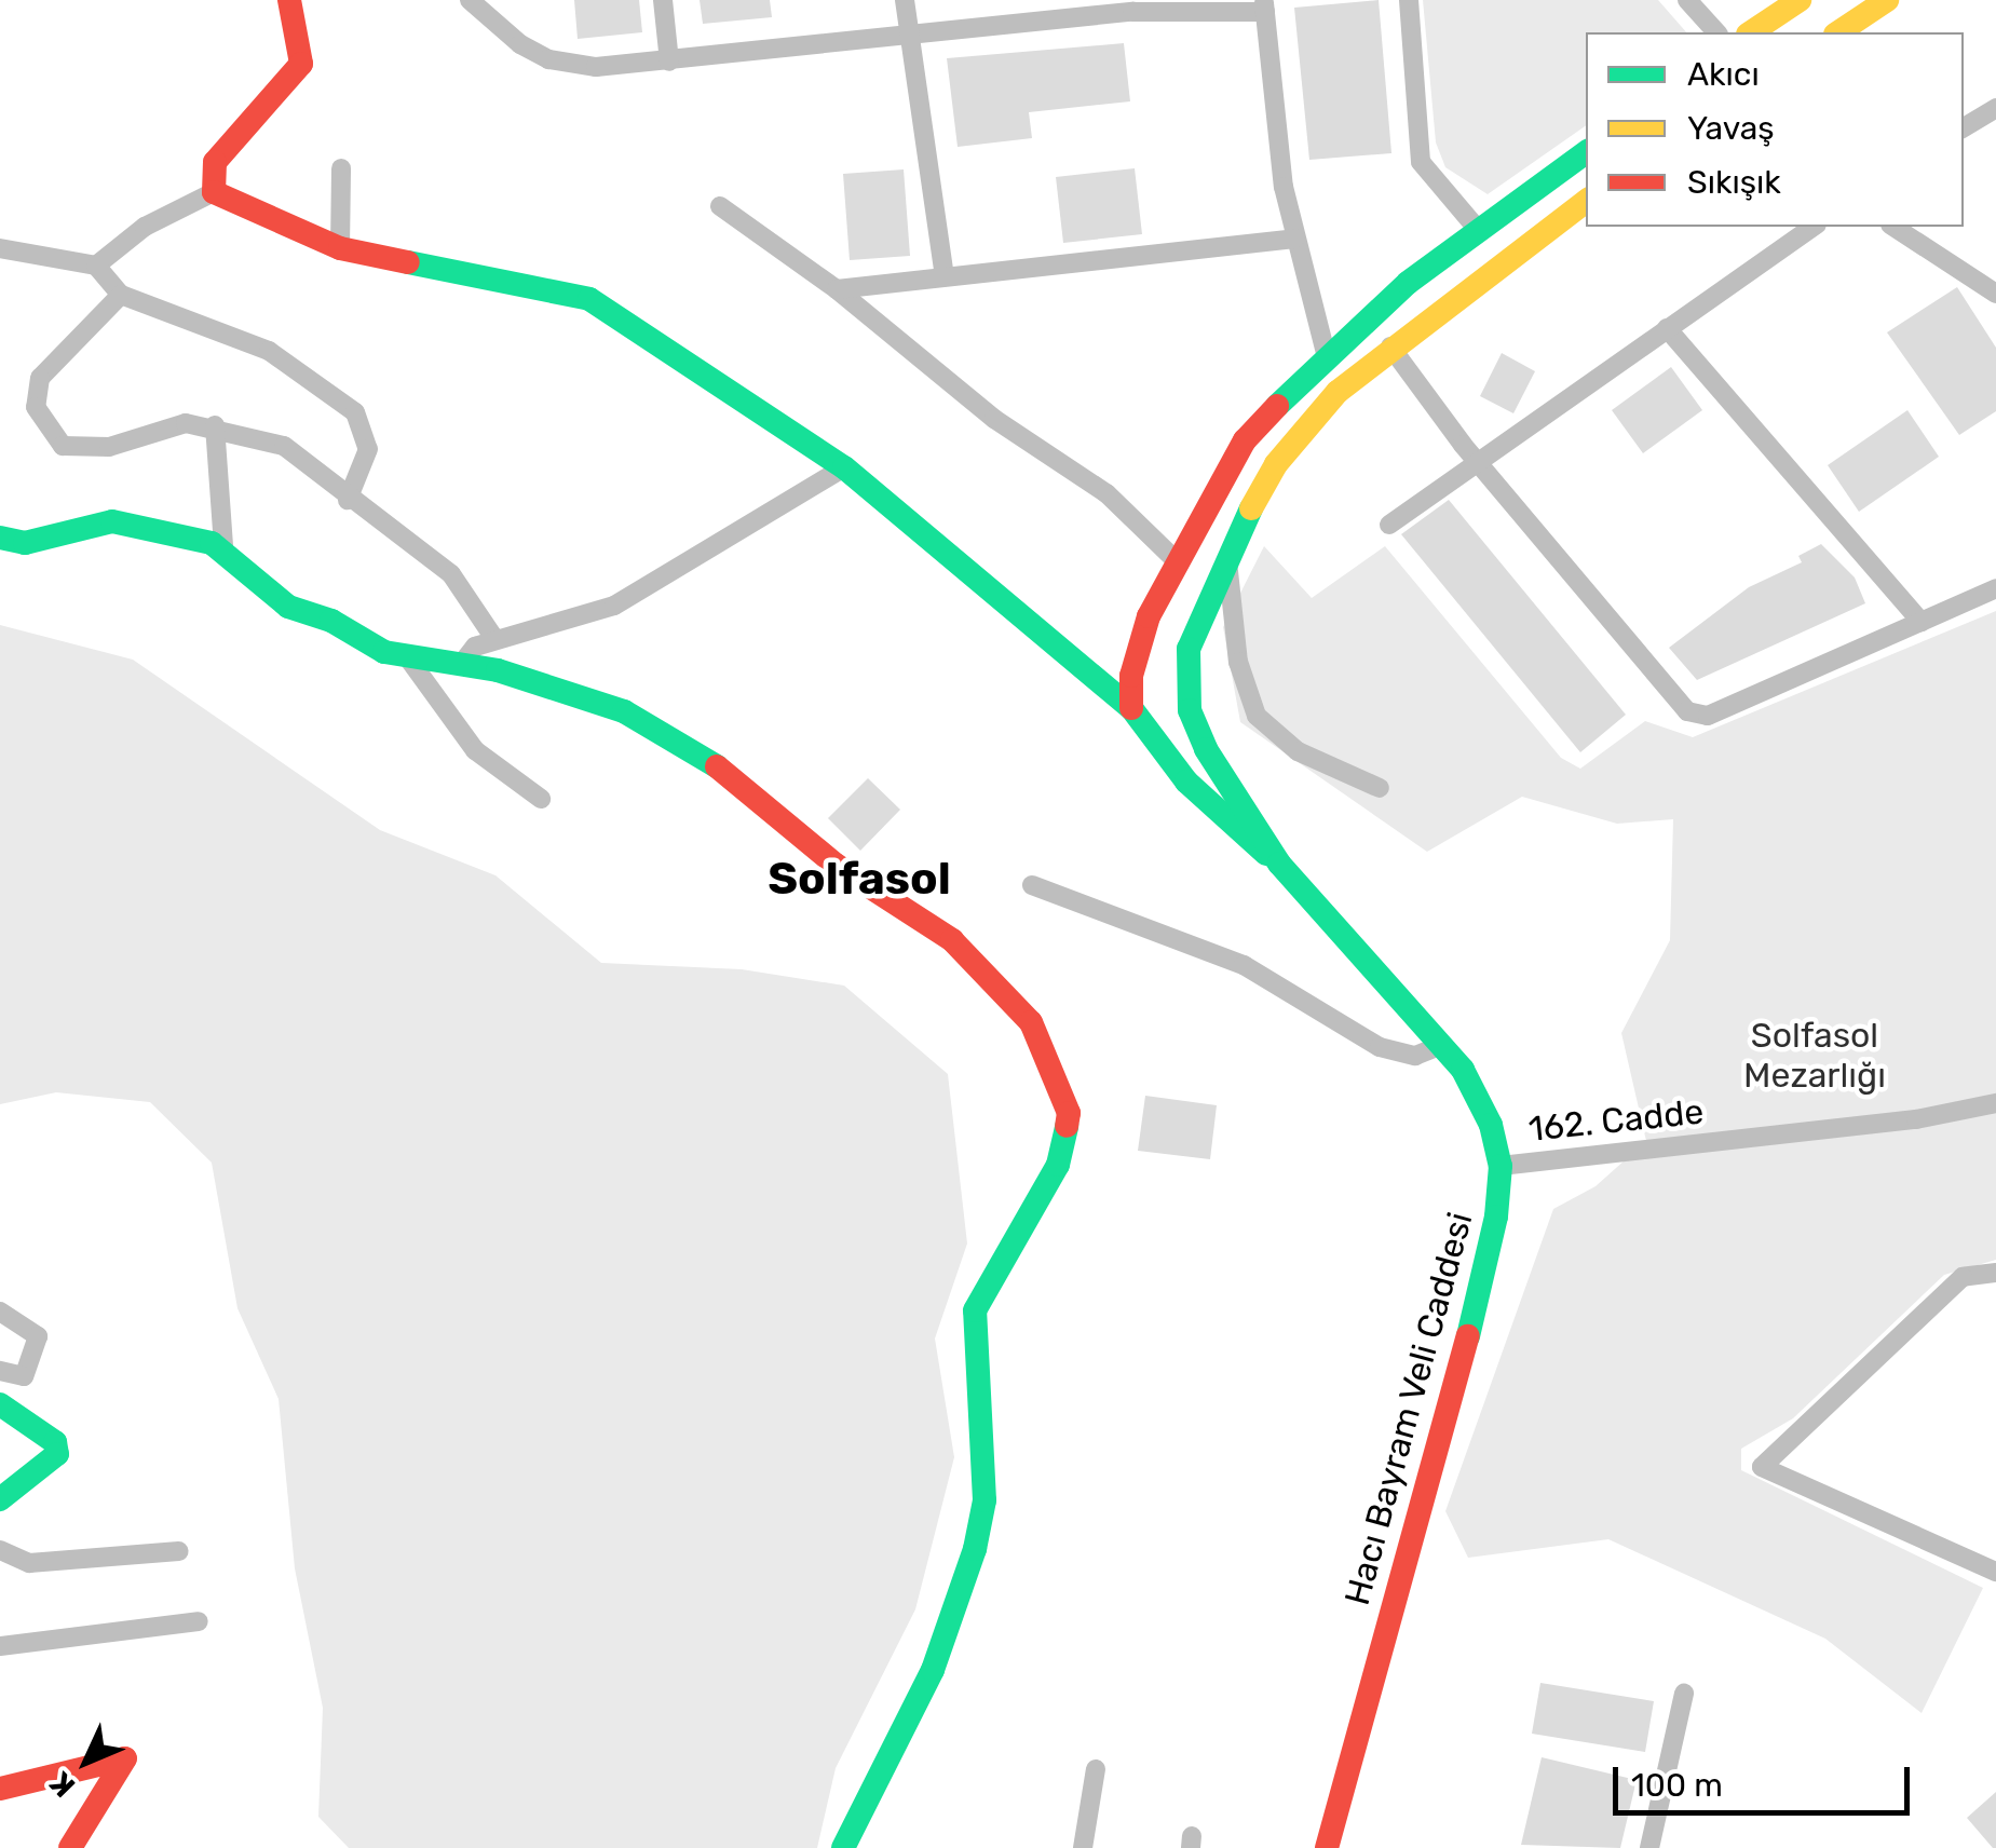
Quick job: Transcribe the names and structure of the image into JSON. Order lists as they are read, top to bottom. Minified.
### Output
{"streets":{"street":["162. Cadde","Hacı Bayram Veli Caddesi"]},"crossings":[["162. Cadde","Hacı Bayram Veli Caddesi"]],"districts":["Solfasol"],"parks":["Solfasol Mezarlığı"],"legend":["Akıcı","Yavaş","Sıkışık"],"scale_bar":"100 m","north":"bottom left"}
